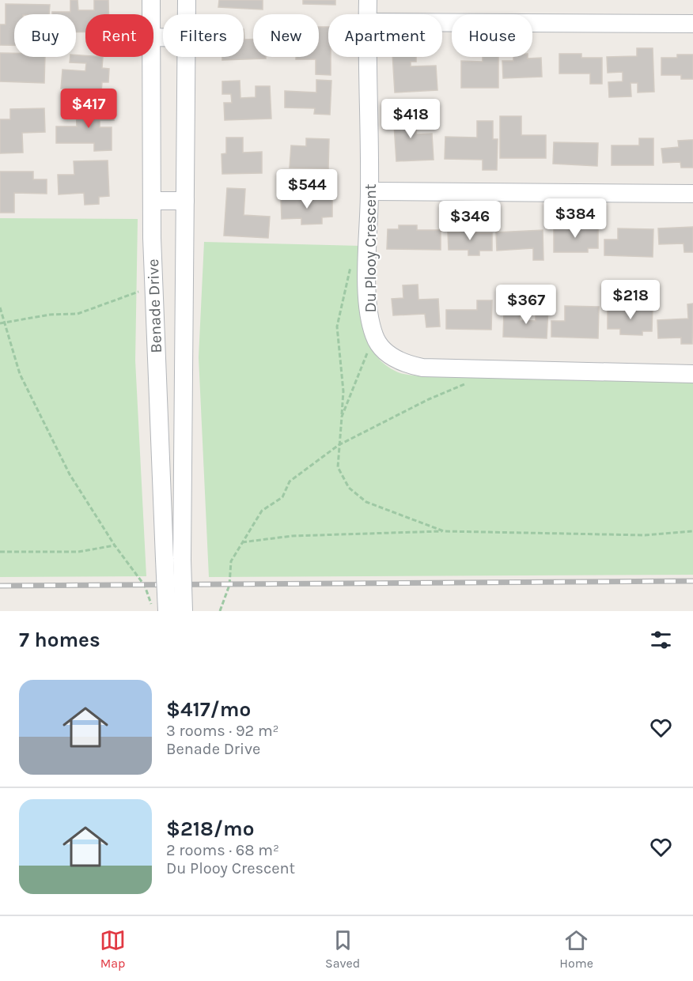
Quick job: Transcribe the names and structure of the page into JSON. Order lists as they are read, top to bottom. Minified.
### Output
{"streets":{"street":["Du Plooy Crescent","Benade Drive"]},"page":{"chip":["Buy","Rent","Filters","New","Apartment","House"],"price":["$417","$418","$544","$384","$346","$218","$367"],"heading":"7 homes","list":[{"name":"$417/mo","note":"3 rooms · 92 m² · Benade Drive"},{"name":"$218/mo","note":"2 rooms · 68 m² · Du Plooy Crescent"}],"tabs":["Map","Saved","Home"]}}
